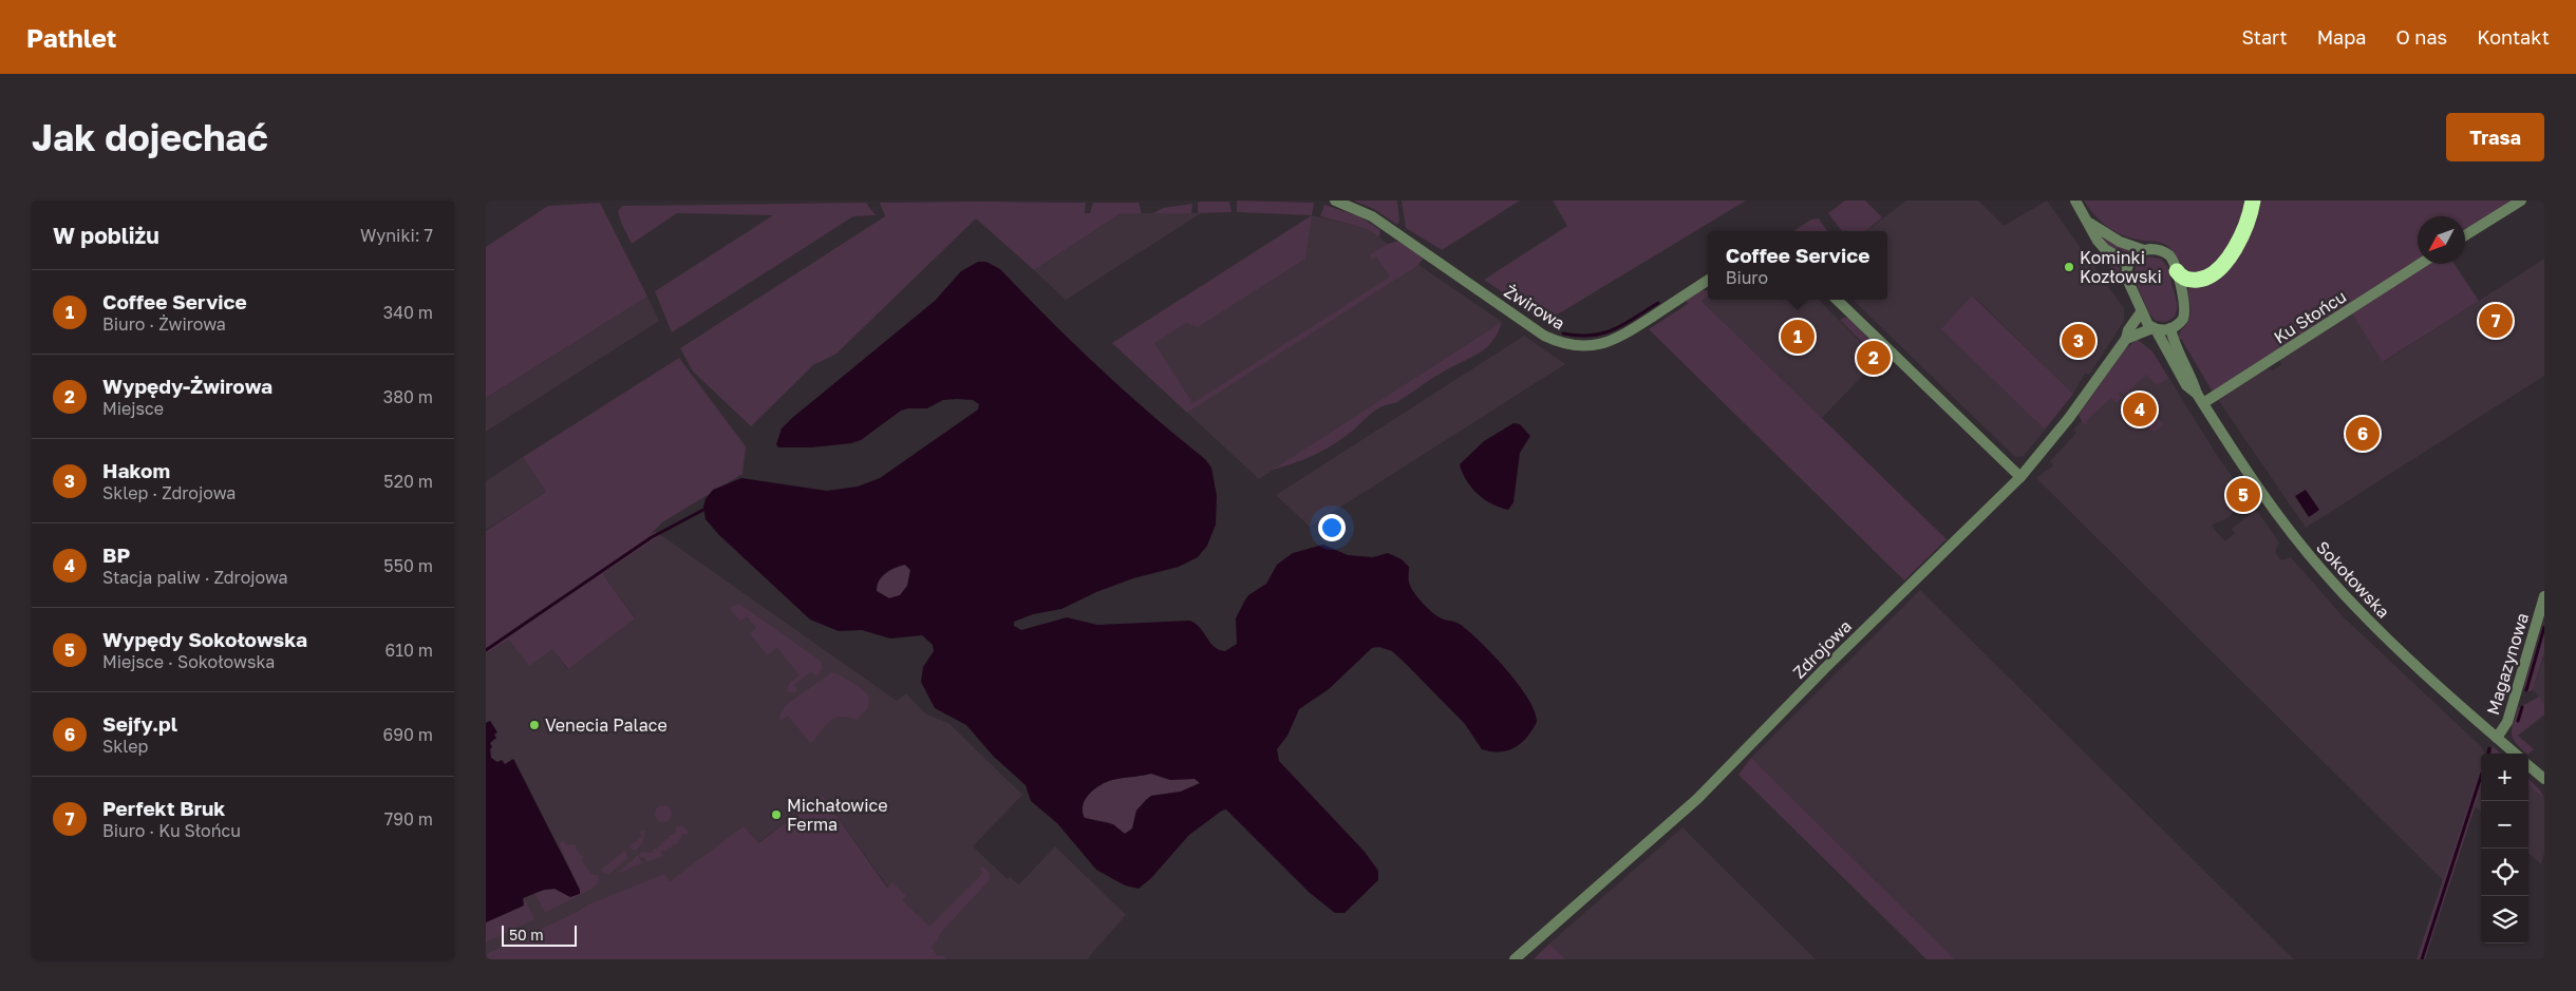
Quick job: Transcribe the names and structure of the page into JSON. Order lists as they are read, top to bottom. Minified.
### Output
{"streets":{"street":["Żwirowa","Ku Słońcu","Sokołowska","Zdrojowa","Magazynowa"]},"crossings":[["Ku Słońcu","Sokołowska"],["Sokołowska","Zdrojowa"],["Sokołowska","Magazynowa"]],"places":["Kominki Kozłowski","Venecia Palace","Michałowice Ferma"],"scale_bar":"50 m","north":"bottom left","page":{"header":"Pathlet","nav":["Start","Mapa","O nas","Kontakt"],"buttons":"Trasa","title":"Jak dojechać","heading":["W pobliżu","Wyniki: 7"],"popup":["Coffee Service","Biuro"],"list":[{"mark":"1","name":"Coffee Service","note":"Biuro · Żwirowa","value":"340 m"},{"mark":"2","name":"Wypędy-Żwirowa","note":"Miejsce","value":"380 m"},{"mark":"3","name":"Hakom","note":"Sklep · Zdrojowa","value":"520 m"},{"mark":"4","name":"BP","note":"Stacja paliw · Zdrojowa","value":"550 m"},{"mark":"5","name":"Wypędy Sokołowska","note":"Miejsce · Sokołowska","value":"610 m"},{"mark":"6","name":"Sejfy.pl","note":"Sklep","value":"690 m"},{"mark":"7","name":"Perfekt Bruk","note":"Biuro · Ku Słońcu","value":"790 m"}],"pins":["7","1","3","2","4","6","5"],"map_buttons":["+","−"],"scale":"50 m"}}
